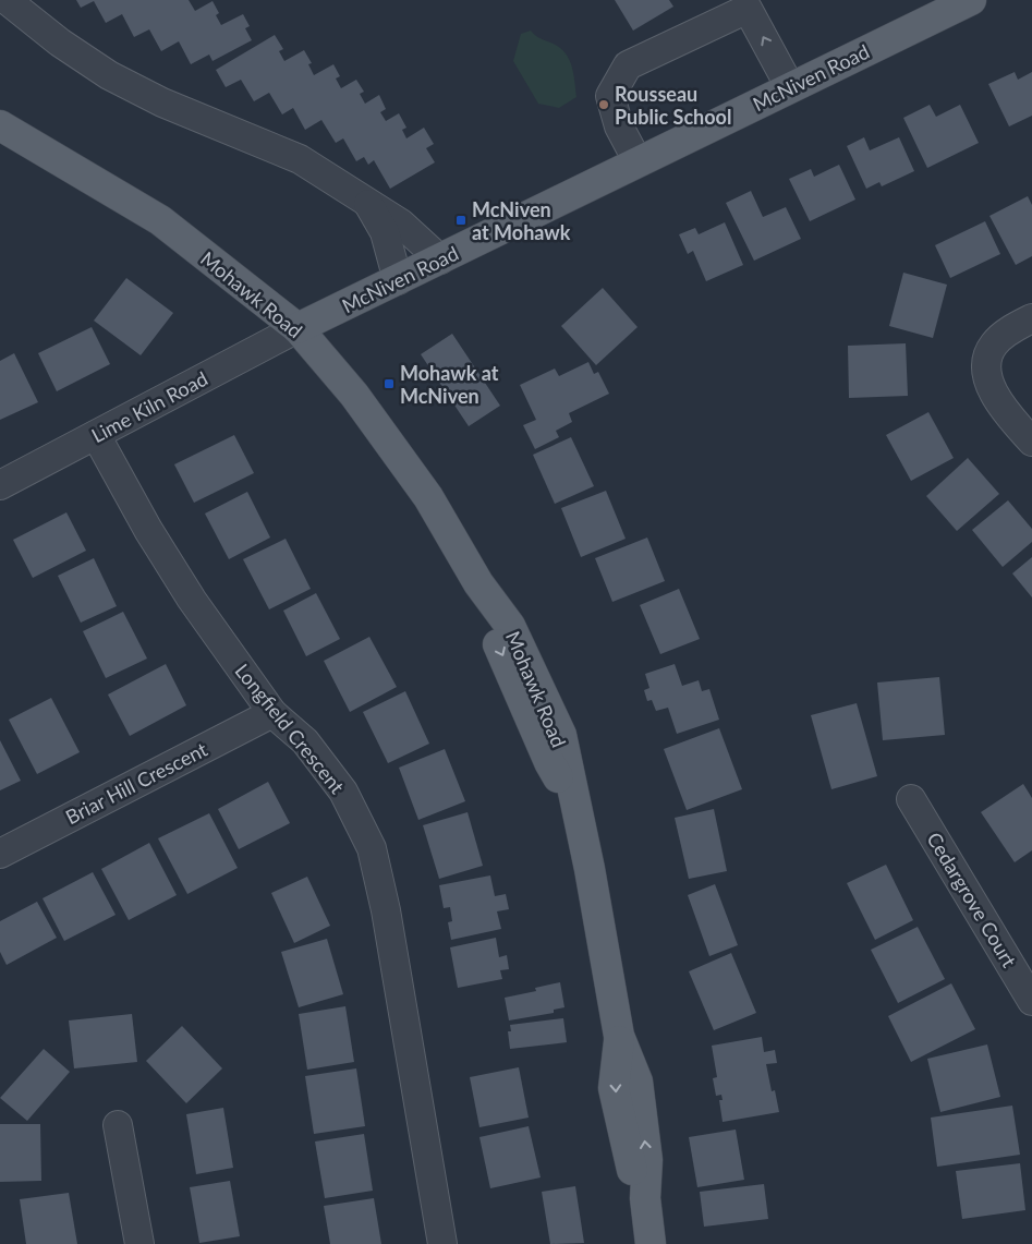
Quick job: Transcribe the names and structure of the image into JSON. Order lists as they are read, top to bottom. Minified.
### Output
{"streets":{"main road":["McNiven Road","Mohawk Road"],"street":["Lime Kiln Road","Longfield Crescent","Briar Hill Crescent","Cedargrove Court"]},"crossings":[["McNiven Road","Mohawk Road"],["McNiven Road","Lime Kiln Road"],["Mohawk Road","Lime Kiln Road"],["Lime Kiln Road","Longfield Crescent"],["Longfield Crescent","Briar Hill Crescent"]],"places":{"other":["Rousseau Public School"],"transit":["McNiven at Mohawk","Mohawk at McNiven"]}}
